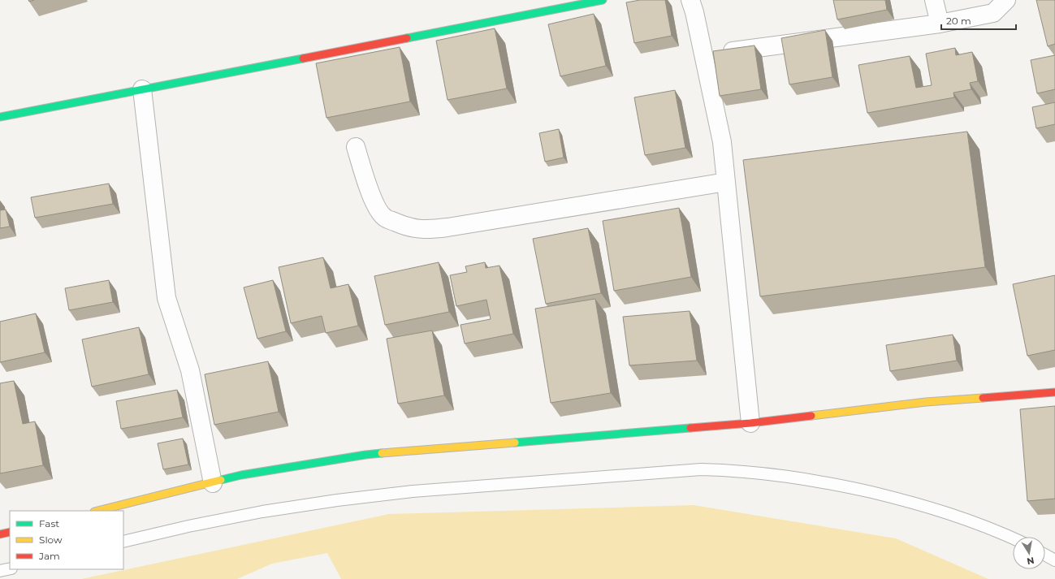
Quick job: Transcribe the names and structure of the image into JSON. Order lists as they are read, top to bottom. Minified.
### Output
{"legend":["Fast","Slow","Jam"],"scale_bar":"20 m","north":"bottom"}
